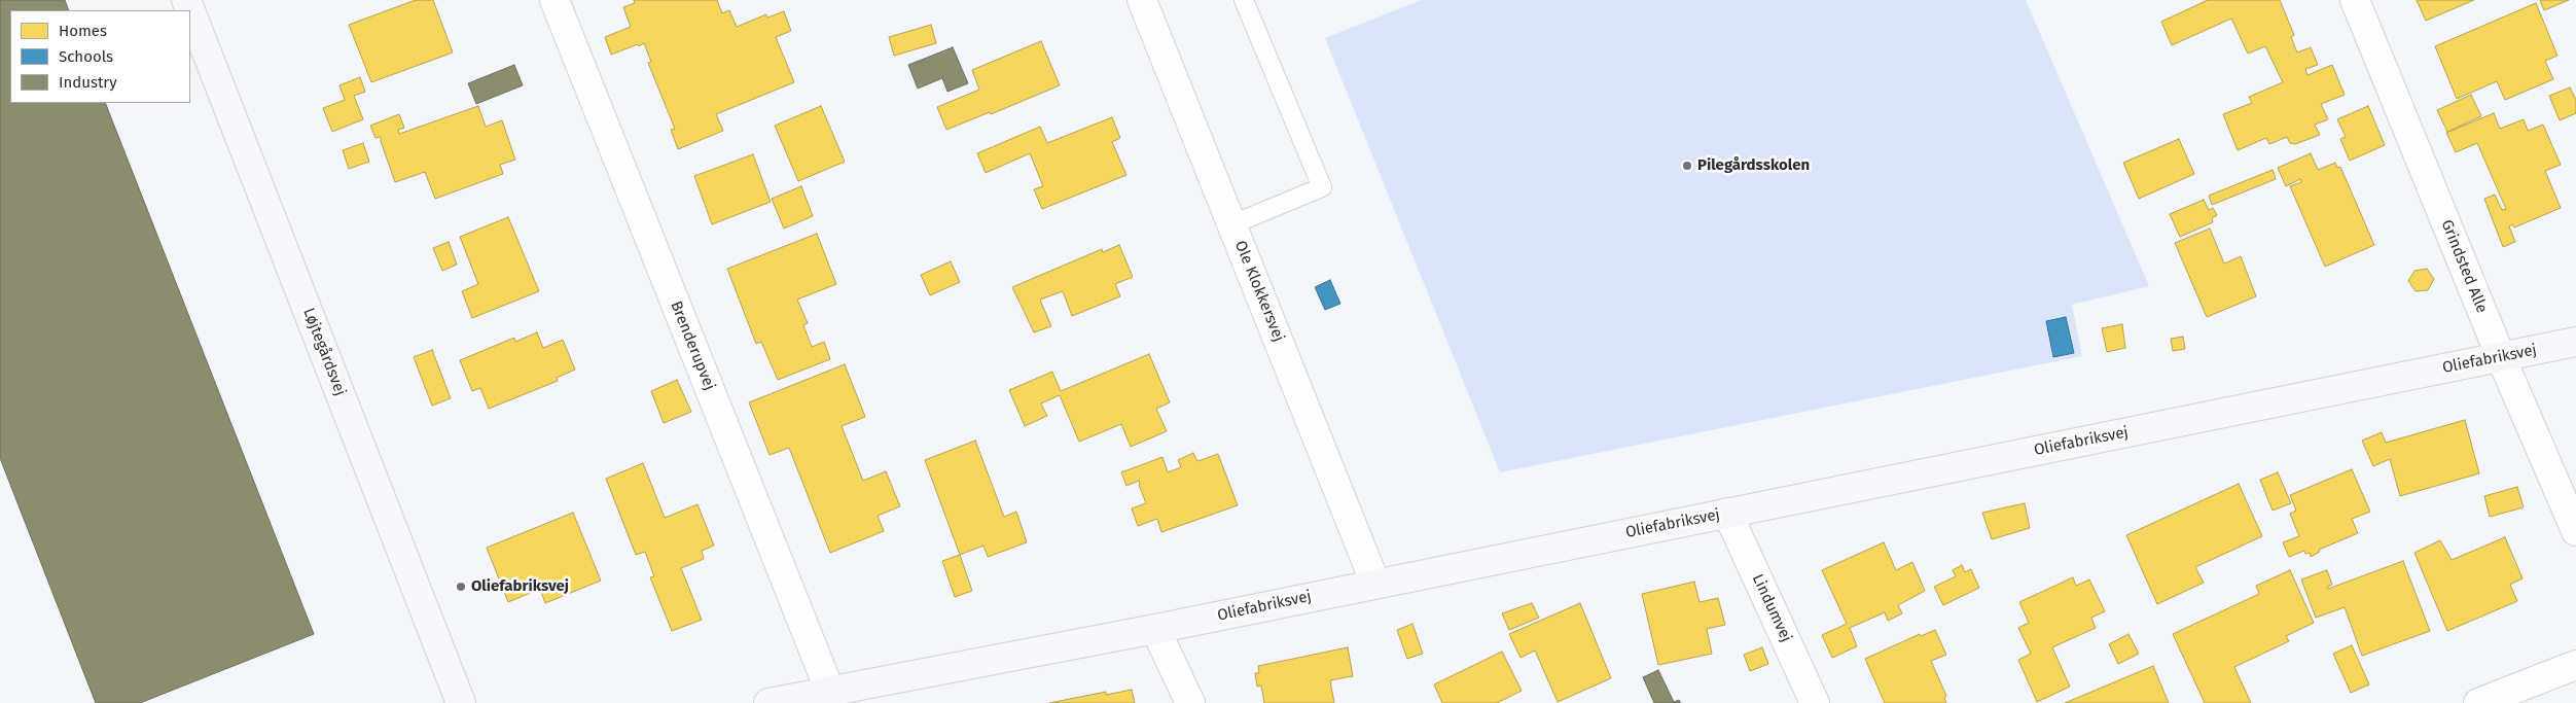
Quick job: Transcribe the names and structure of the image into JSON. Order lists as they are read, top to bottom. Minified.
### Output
{"streets":{"street":["Grindsted Alle","Ole Klokkersvej","Brenderupvej","Løjtegårdsvej","Oliefabriksvej","Lindumvej"]},"crossings":[["Grindsted Alle","Oliefabriksvej"],["Ole Klokkersvej","Oliefabriksvej"],["Brenderupvej","Oliefabriksvej"],["Oliefabriksvej","Lindumvej"]],"places":["Pilegårdsskolen","Oliefabriksvej"],"legend":["Homes","Schools","Industry"]}
